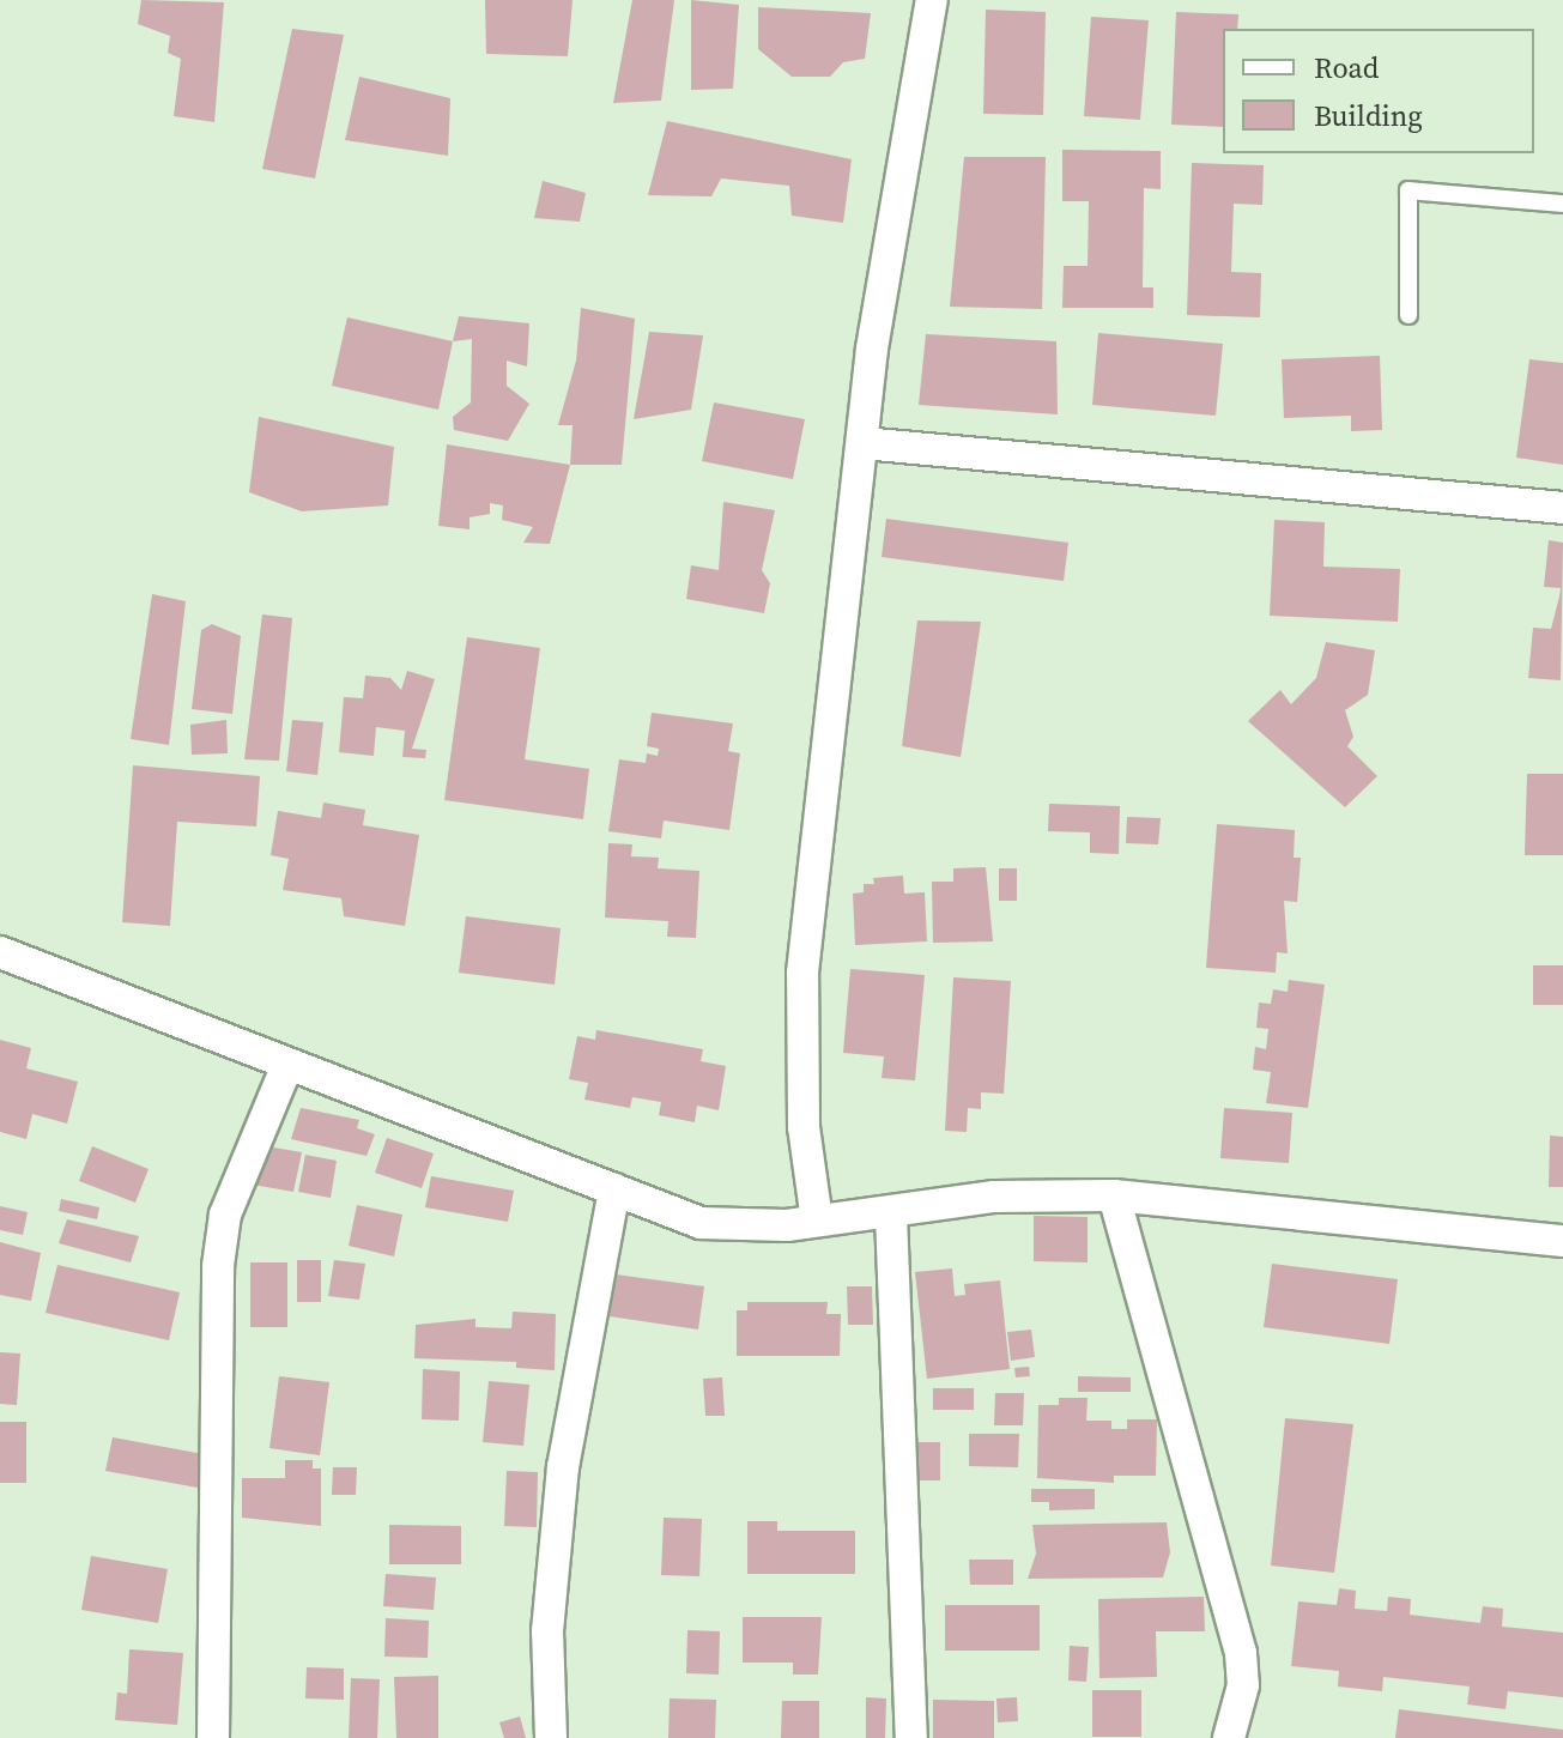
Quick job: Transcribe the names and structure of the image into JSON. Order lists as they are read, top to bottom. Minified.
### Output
{"legend":["Road","Building"]}
